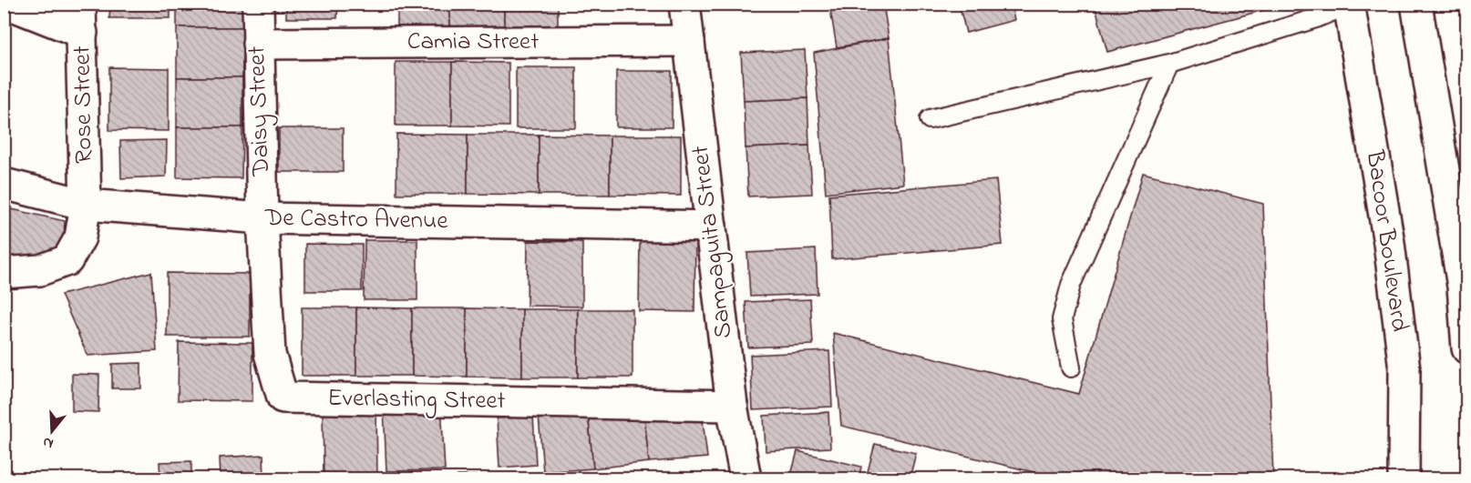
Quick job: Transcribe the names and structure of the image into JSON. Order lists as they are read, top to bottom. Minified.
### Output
{"streets":{"street":["Camia Street","Rose Street","Daisy Street","De Castro Avenue","Bacoor Boulevard","Sampaguita Street","Everlasting Street"]},"crossings":[["Camia Street","Daisy Street"],["Camia Street","Sampaguita Street"],["Rose Street","De Castro Avenue"],["Daisy Street","De Castro Avenue"],["Daisy Street","Everlasting Street"],["De Castro Avenue","Sampaguita Street"],["De Castro Avenue","Everlasting Street"],["Sampaguita Street","Everlasting Street"]],"north":"bottom"}
